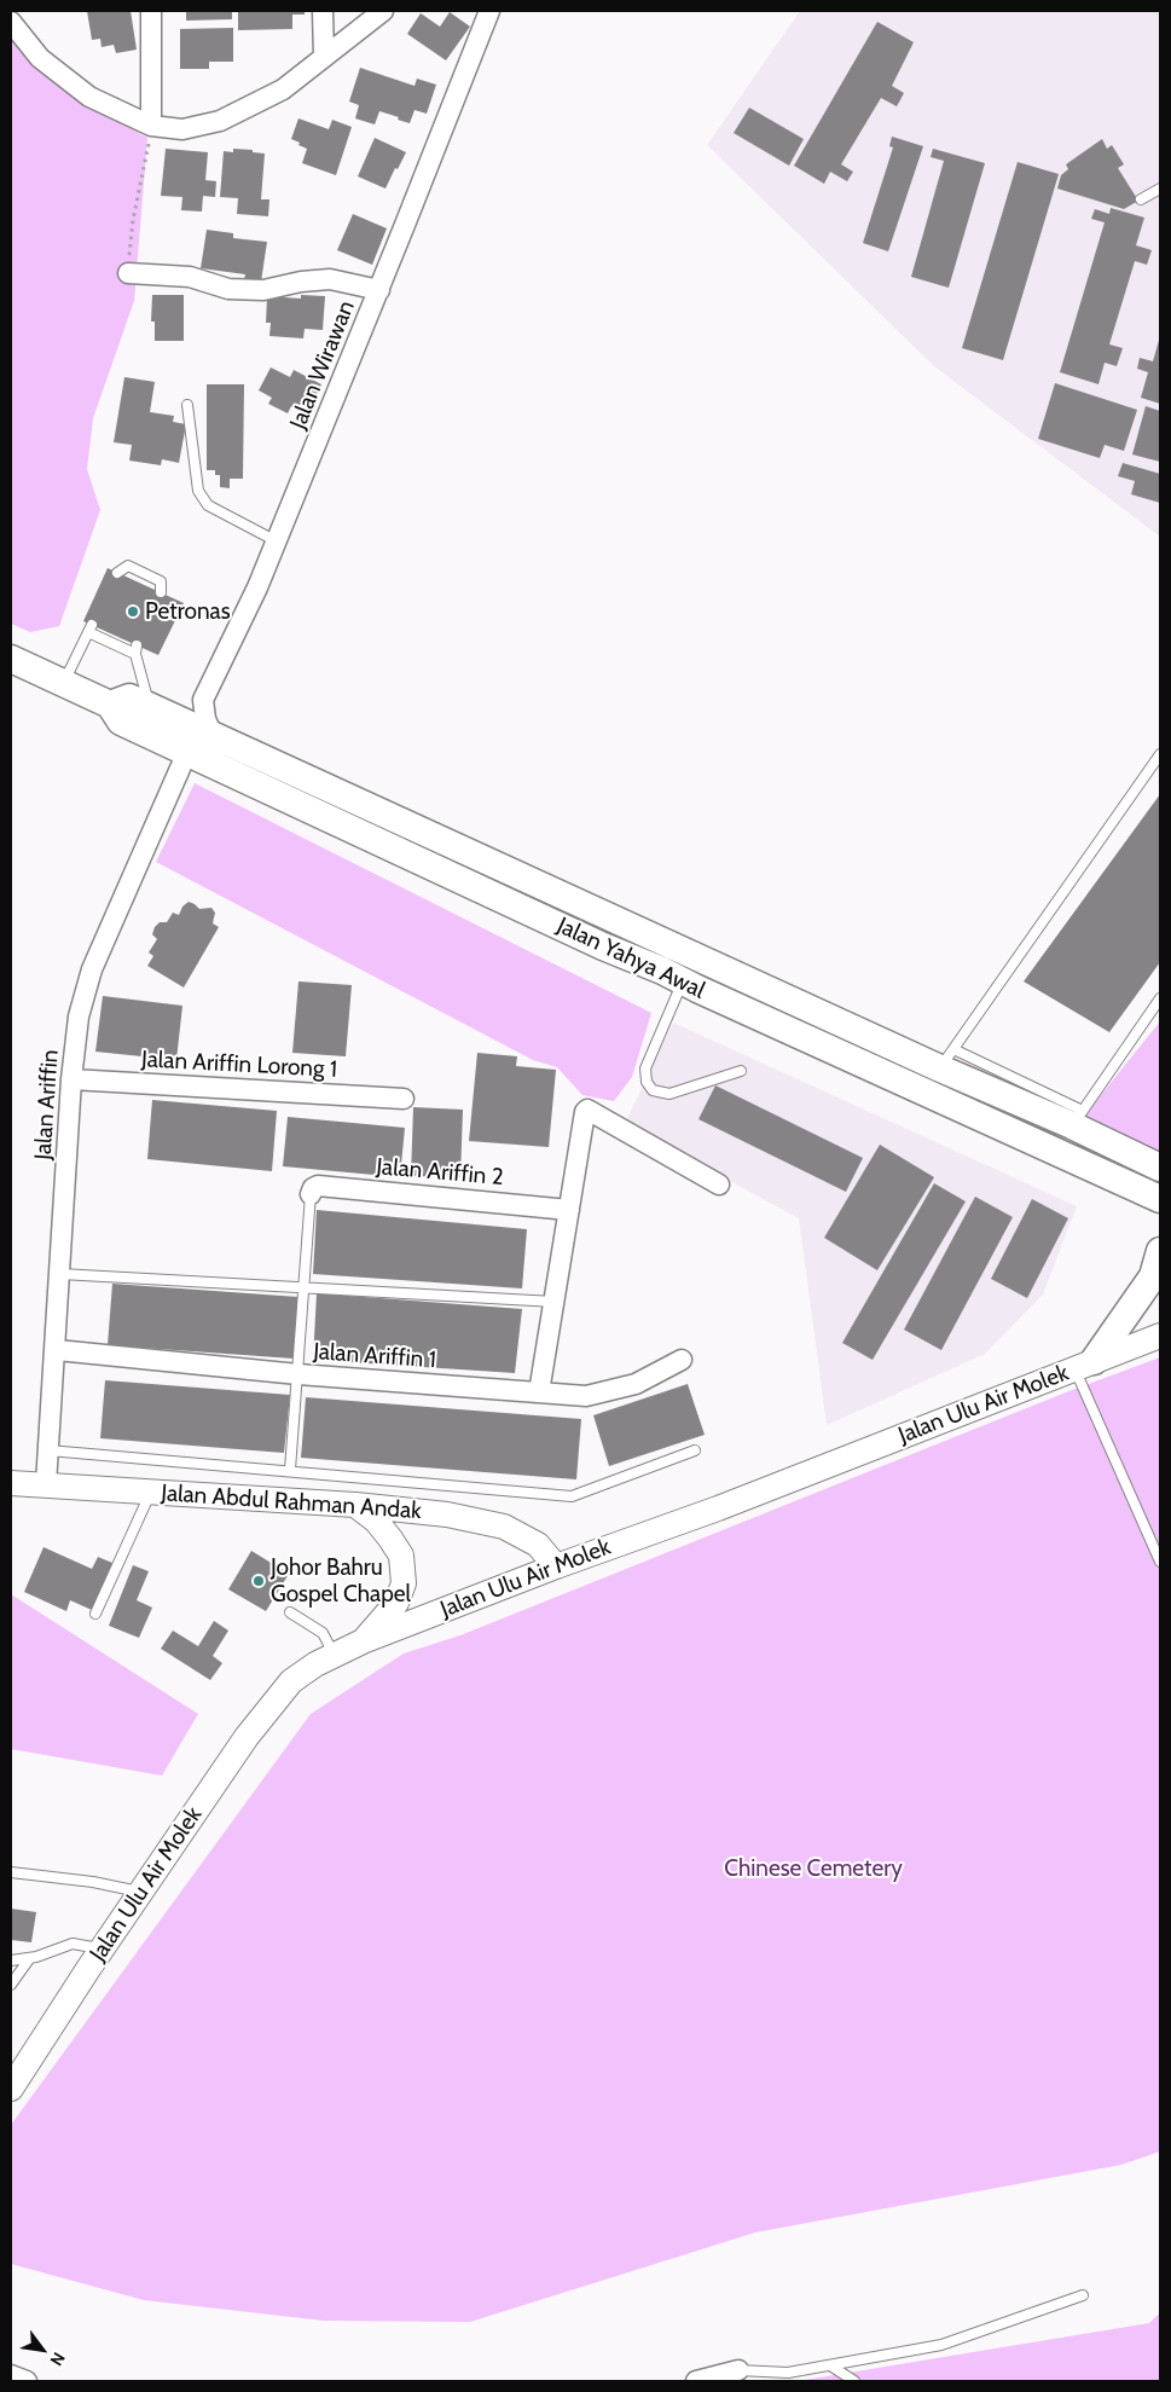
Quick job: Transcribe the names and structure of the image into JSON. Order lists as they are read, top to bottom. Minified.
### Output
{"streets":{"main road":["Jalan Yahya Awal"],"street":["Jalan Wirawan","Jalan Ariffin Lorong 1","Jalan Ariffin","Jalan Ariffin 2","Jalan Ariffin 1","Jalan Ulu Air Molek","Jalan Abdul Rahman Andak"]},"crossings":[["Jalan Yahya Awal","Jalan Ariffin"],["Jalan Ariffin Lorong 1","Jalan Ariffin"],["Jalan Ariffin","Jalan Ariffin 1"],["Jalan Ariffin","Jalan Abdul Rahman Andak"],["Jalan Ulu Air Molek","Jalan Abdul Rahman Andak"]],"parks":["Chinese Cemetery"],"places":["Petronas","Johor Bahru Gospel Chapel"],"north":"bottom right"}
